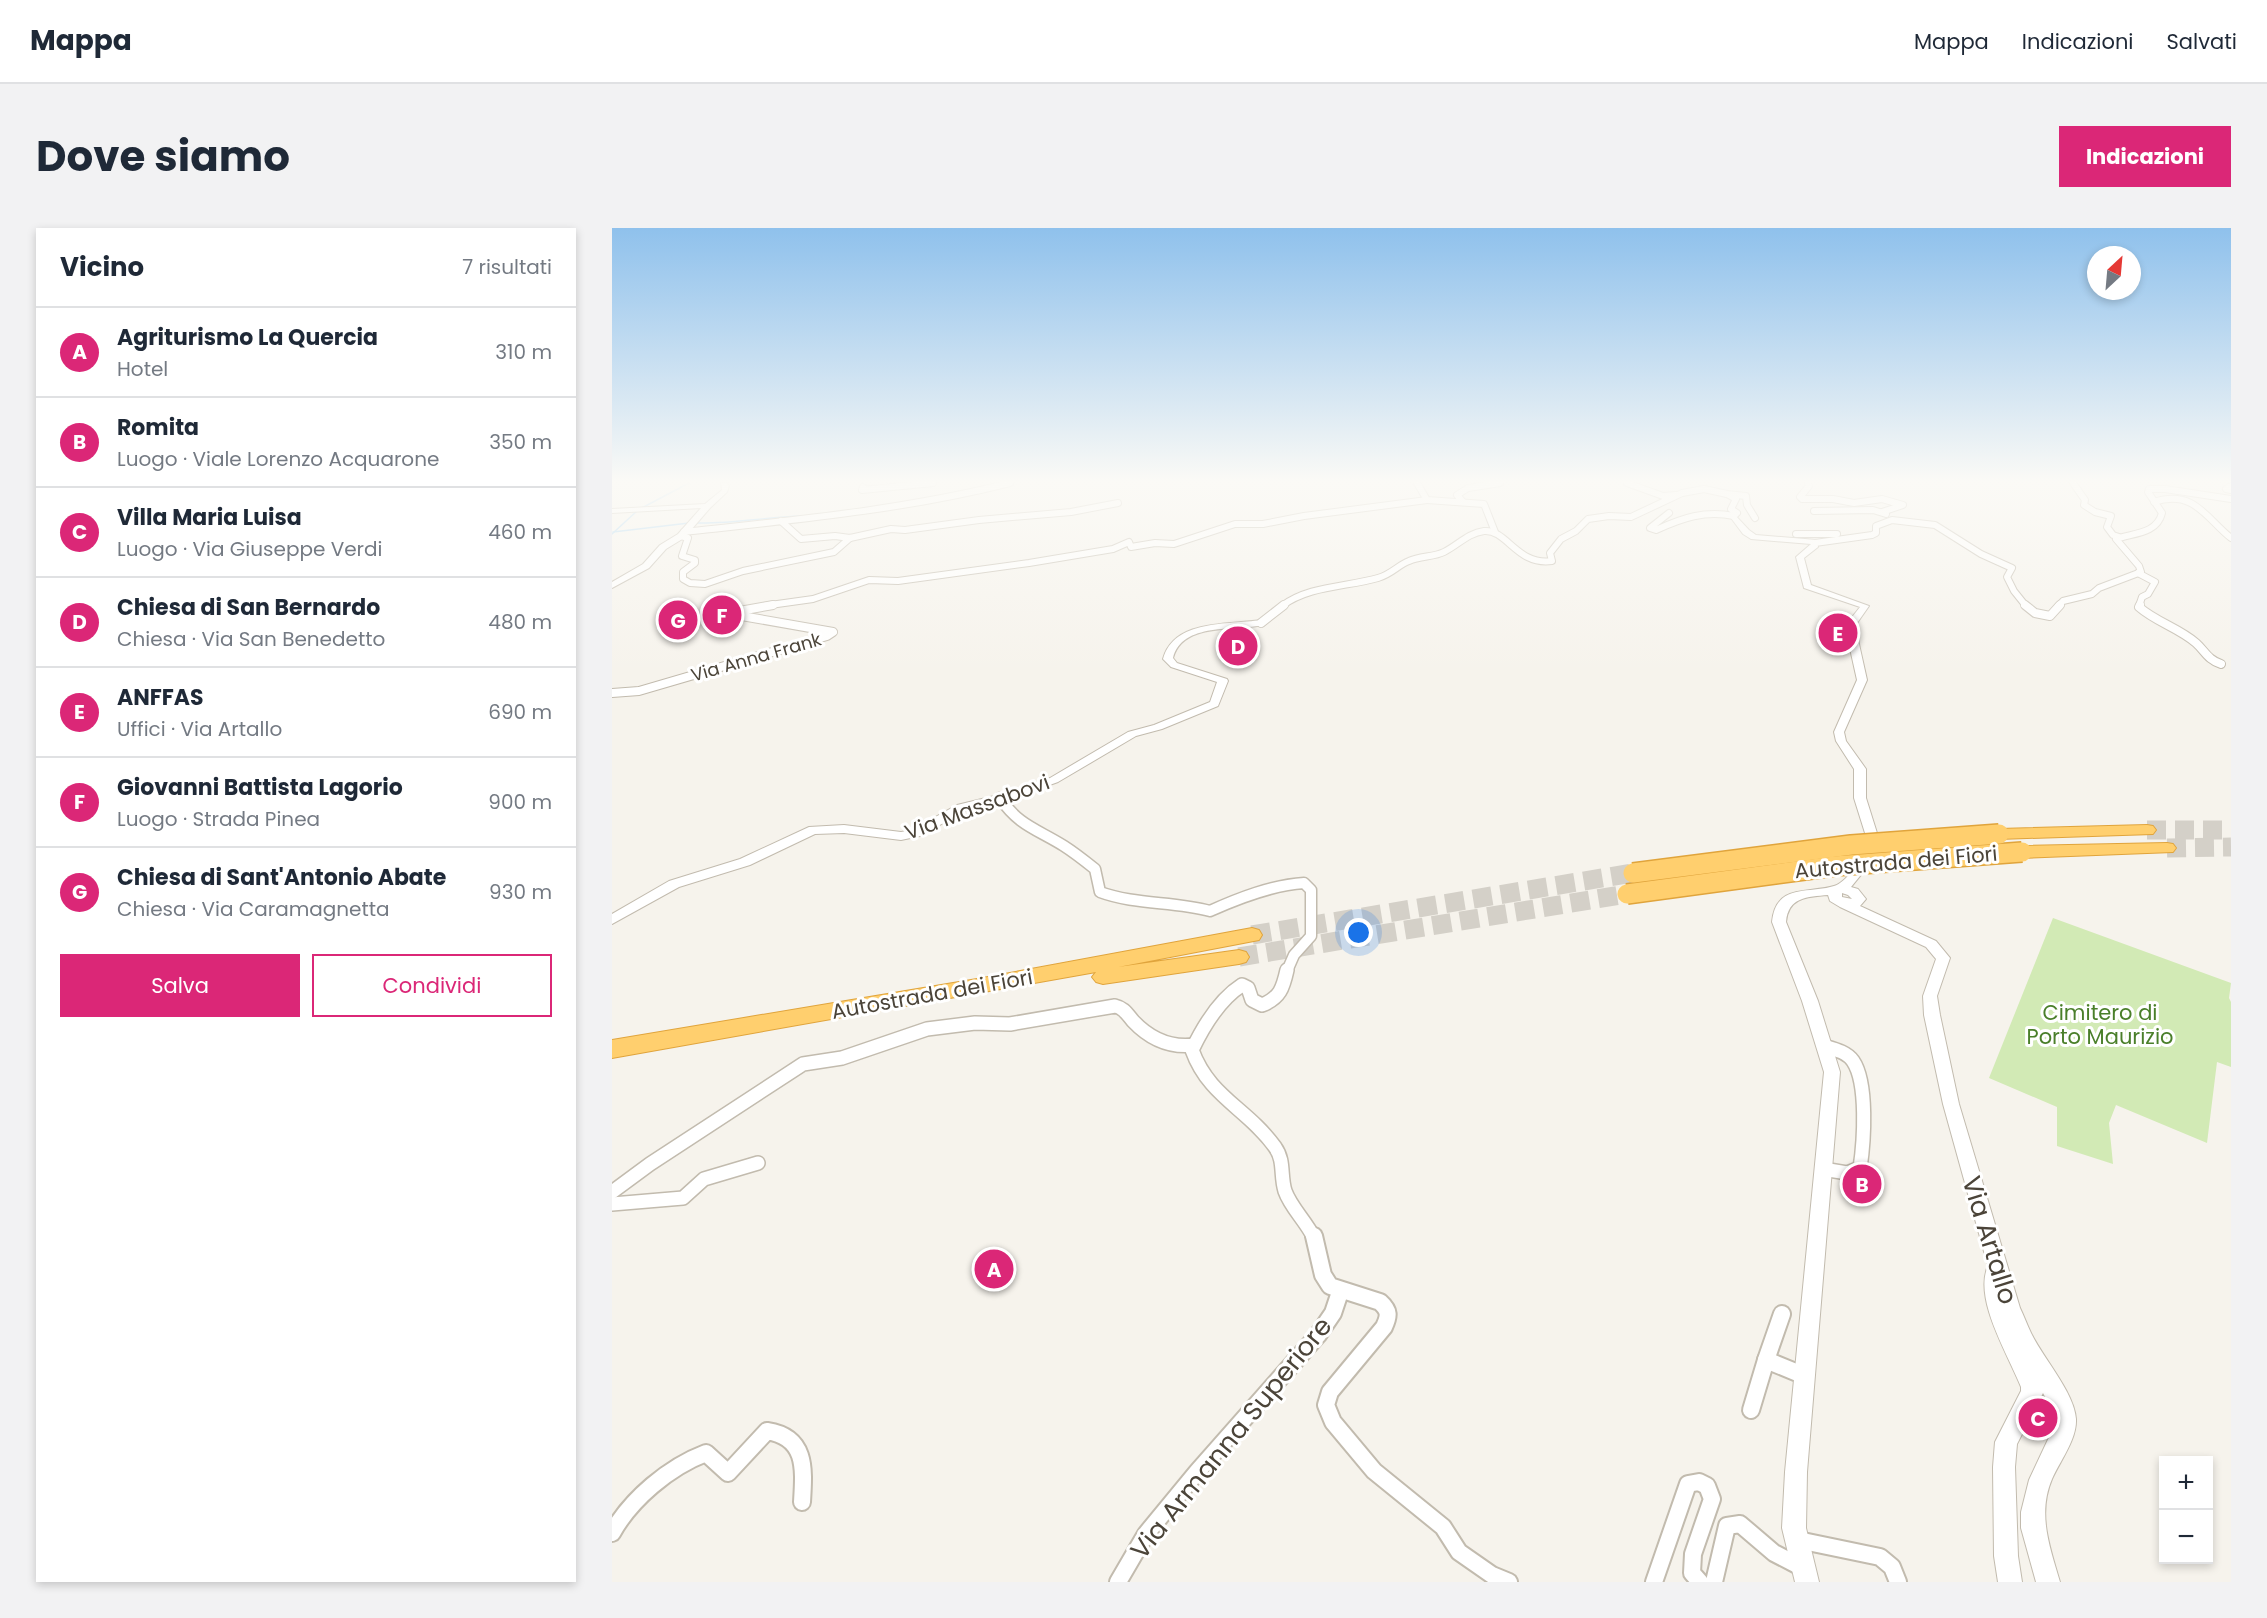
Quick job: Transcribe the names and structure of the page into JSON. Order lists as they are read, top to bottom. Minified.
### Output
{"streets":{"highway":["Autostrada dei Fiori"],"street":["Via Anna Frank","Via Massabovi","Via Artallo","Via Armanna Superiore"]},"parks":["Cimitero di Porto Maurizio"],"north":"top right","page":{"header":"Mappa","nav":["Mappa","Indicazioni","Salvati"],"title":"Dove siamo","buttons":["Indicazioni",["Salva","Condividi"]],"heading":["Vicino","7 risultati"],"list":[{"mark":"A","name":"Agriturismo La Quercia","note":"Hotel","value":"310 m"},{"mark":"B","name":"Romita","note":"Luogo · Viale Lorenzo Acquarone","value":"350 m"},{"mark":"C","name":"Villa Maria Luisa","note":"Luogo · Via Giuseppe Verdi","value":"460 m"},{"mark":"D","name":"Chiesa di San Bernardo","note":"Chiesa · Via San Benedetto","value":"480 m"},{"mark":"E","name":"ANFFAS","note":"Uffici · Via Artallo","value":"690 m"},{"mark":"F","name":"Giovanni Battista Lagorio","note":"Luogo · Strada Pinea","value":"900 m"},{"mark":"G","name":"Chiesa di Sant'Antonio Abate","note":"Chiesa · Via Caramagnetta","value":"930 m"}],"pins":["F","G","E","D","B","A","C"],"map_buttons":["+","−"]}}
